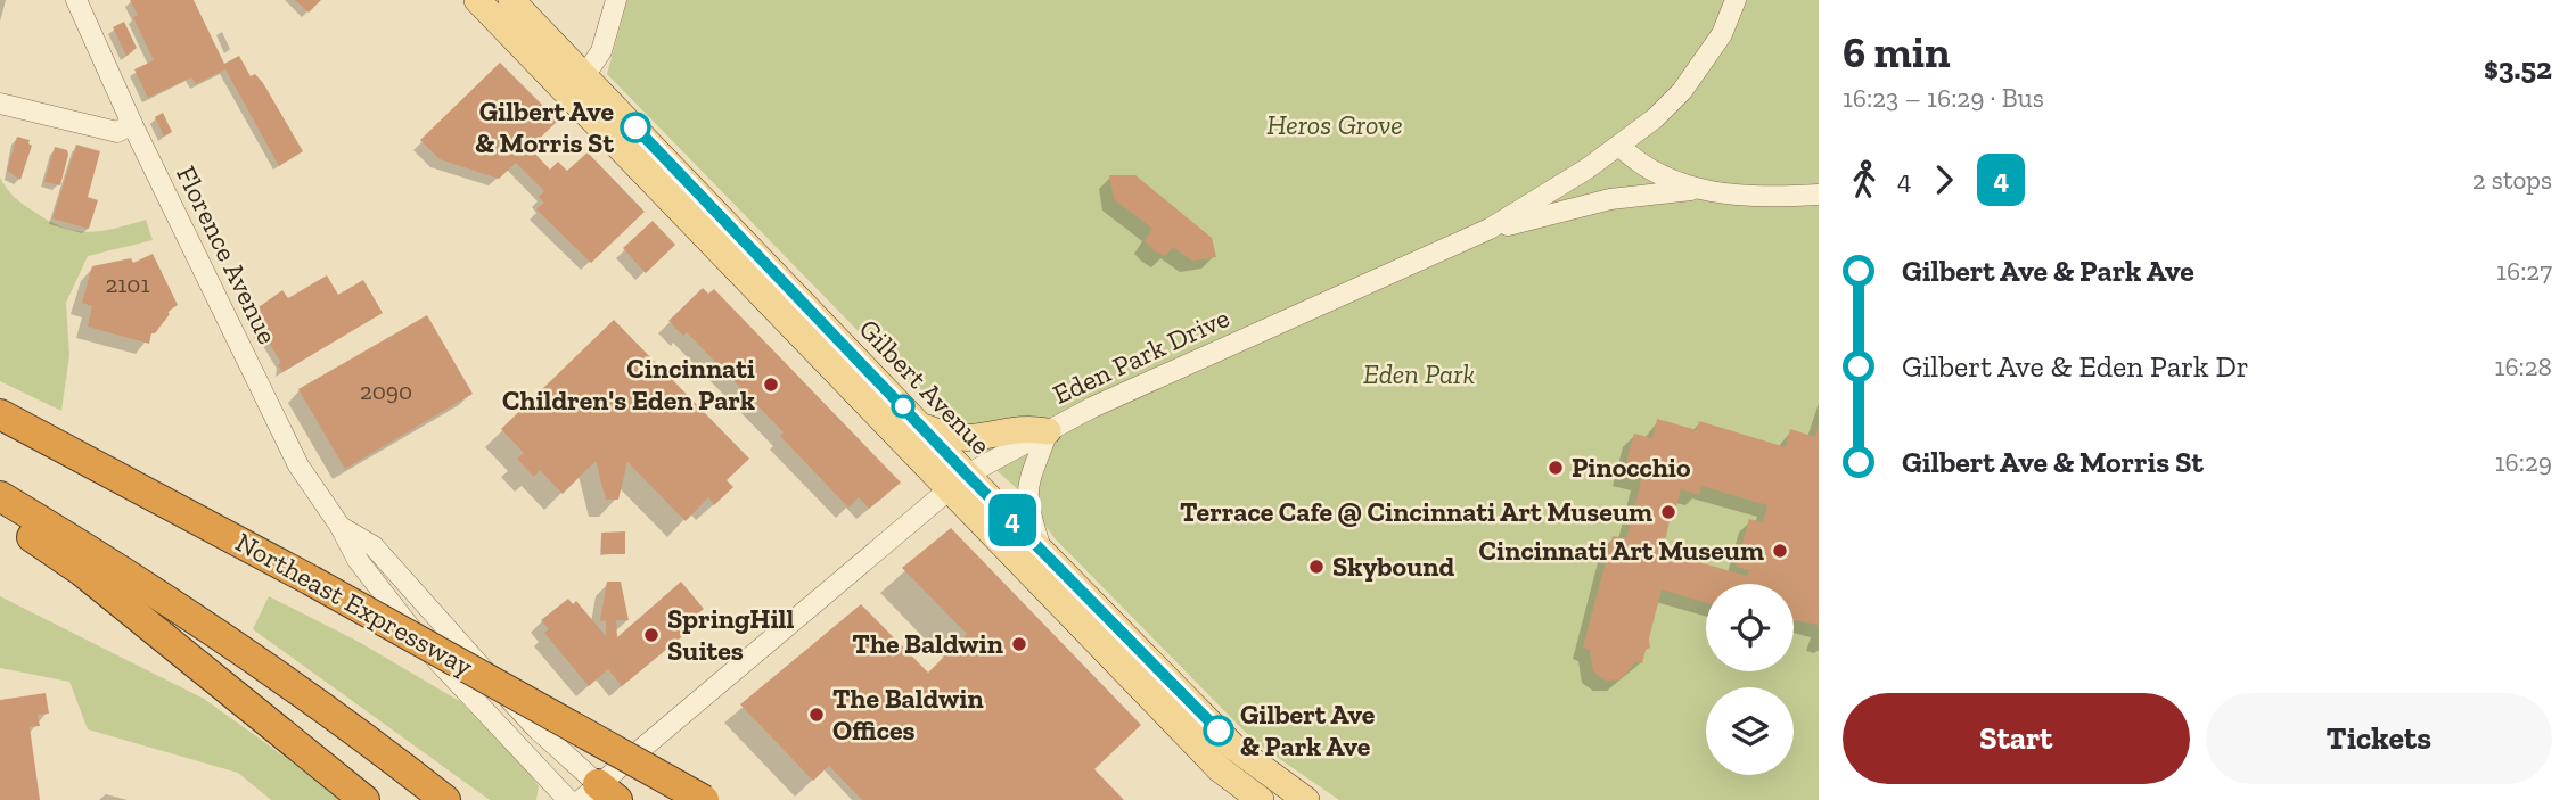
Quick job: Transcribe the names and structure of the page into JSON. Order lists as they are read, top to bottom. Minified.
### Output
{"streets":{"highway":["Northeast Expressway"],"main road":["Gilbert Avenue"],"street":["Florence Avenue","Eden Park Drive"]},"crossings":[["Florence Avenue","Eden Park Drive"],["Eden Park Drive","Gilbert Avenue"]],"parks":["Heros Grove","Eden Park"],"places":["Gilbert Ave & Morris St","Cincinnati Children's Eden Park","Pinocchio","Terrace Cafe @ Cincinnati Art Museum","Cincinnati Art Museum","Skybound","SpringHill Suites","The Baldwin","The Baldwin Offices","Gilbert Ave & Park Ave"],"lines":["bus line 4"],"house_numbers":["2101","2090"],"page":{"on_map":"4","heading":["6 min","16:23 – 16:29 · Bus","$3.52"],"legs":["4","4","2 stops"],"list":[{"name":"Gilbert Ave & Park Ave","value":"16:27"},{"name":"Gilbert Ave & Eden Park Dr","value":"16:28"},{"name":"Gilbert Ave & Morris St","value":"16:29"}],"buttons":["Start","Tickets"]}}
